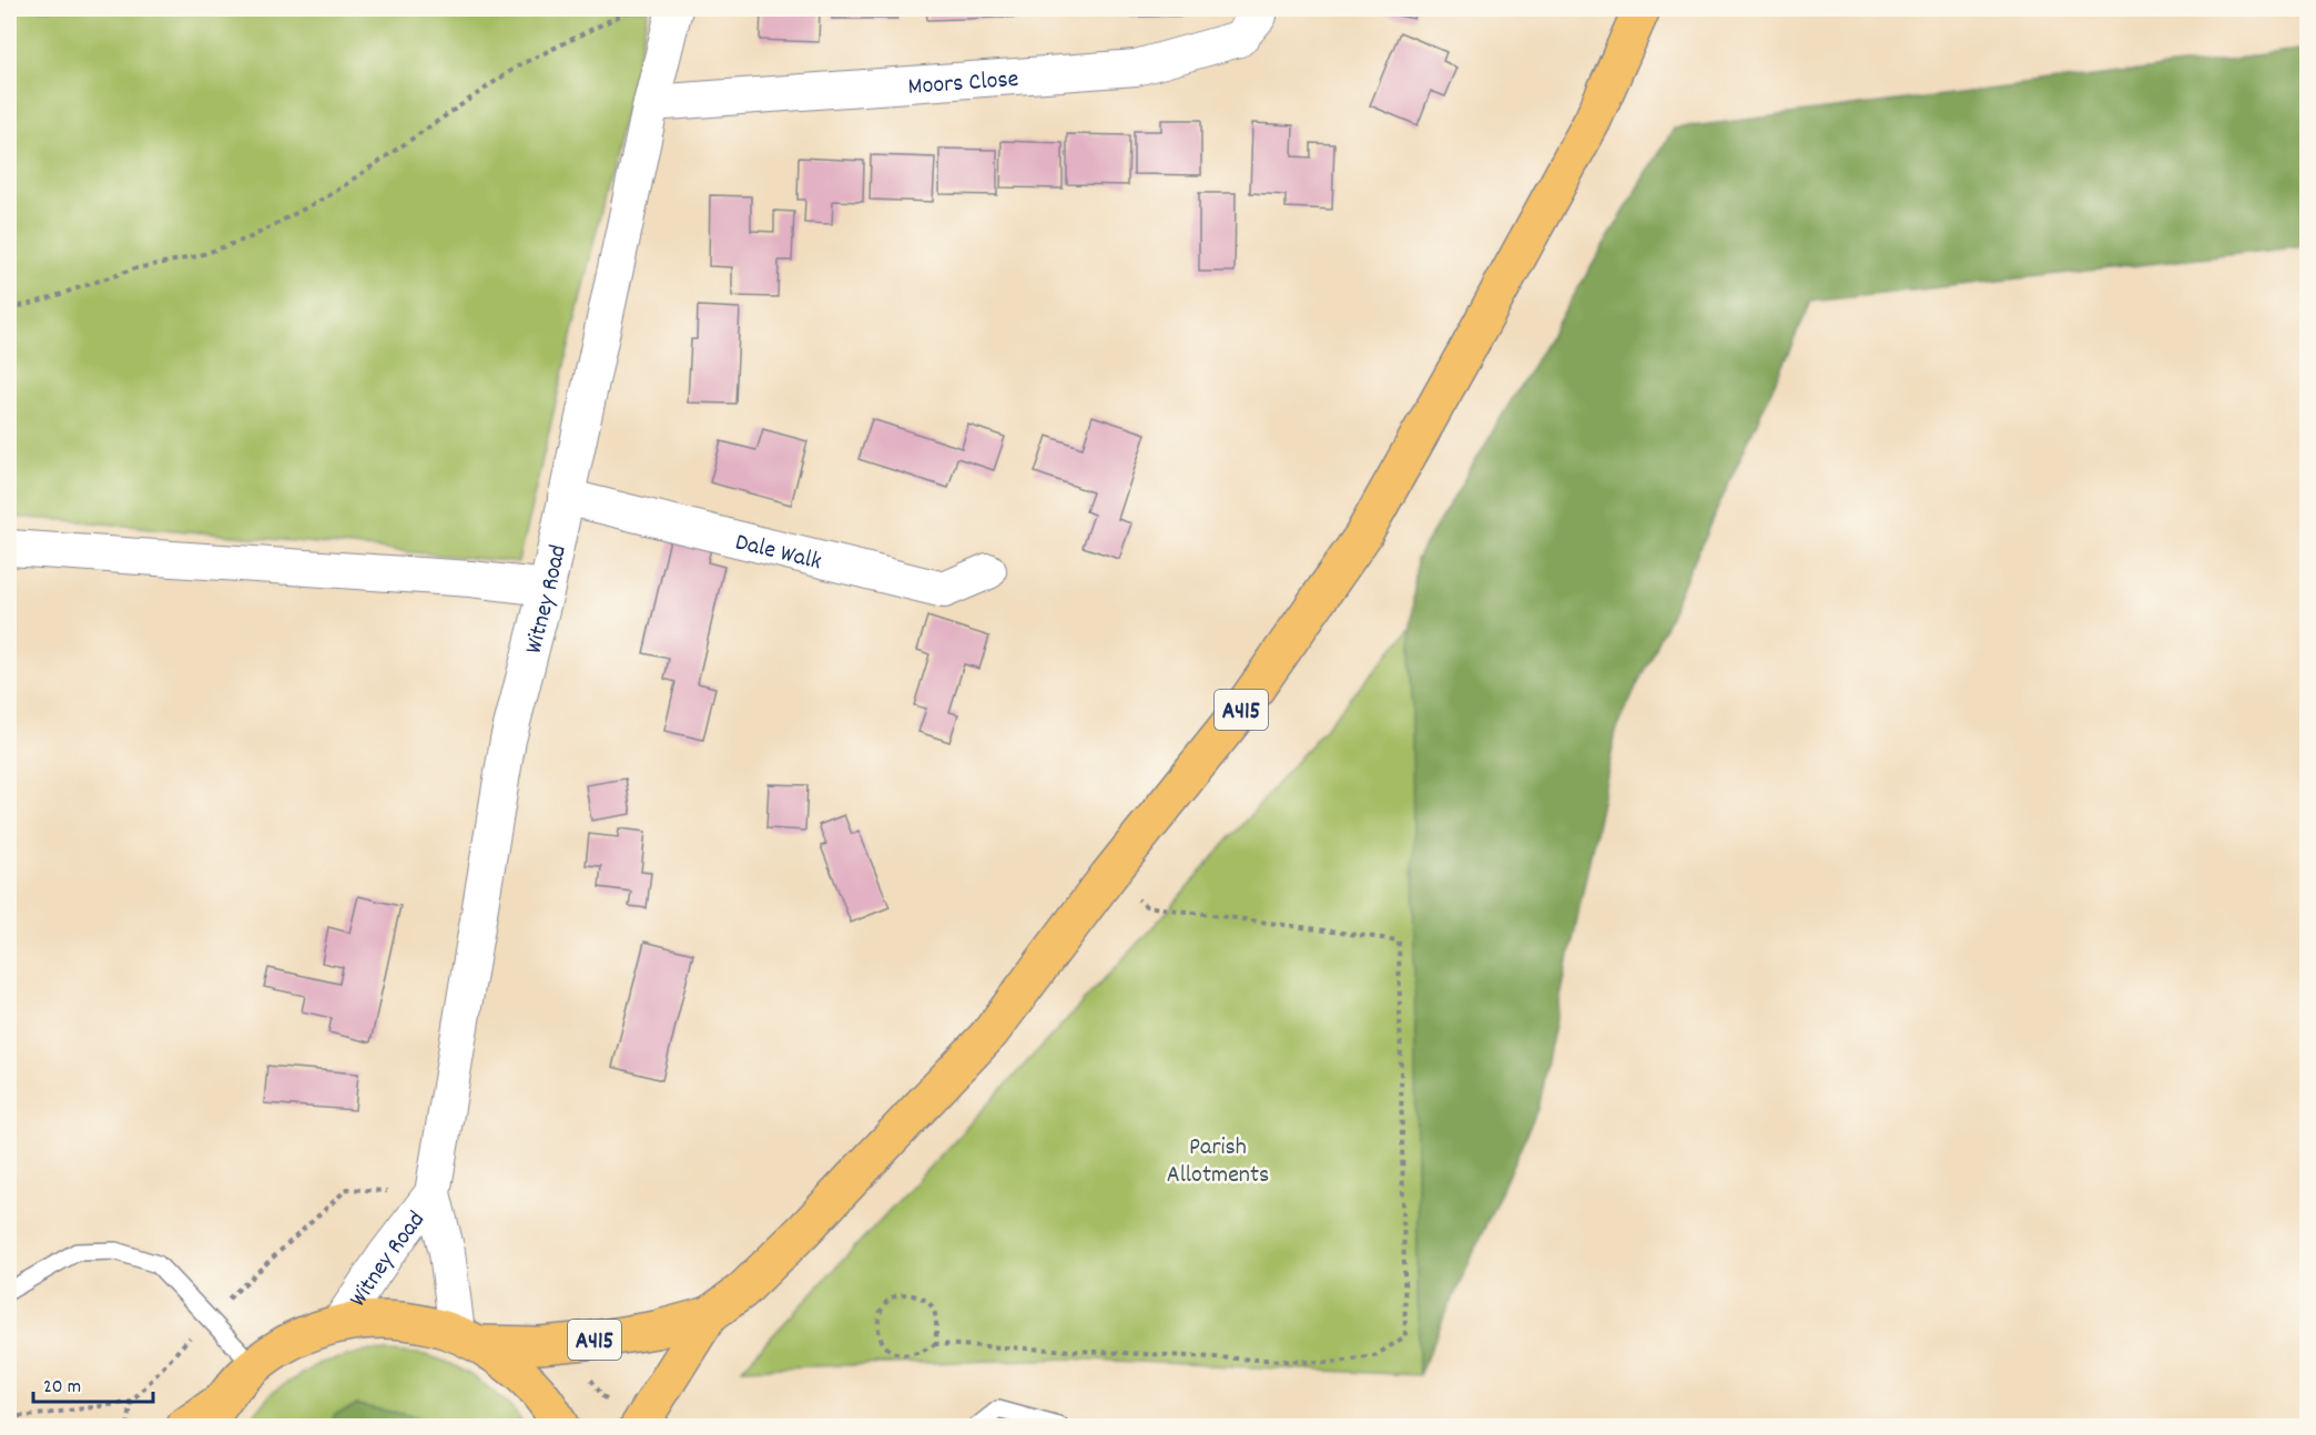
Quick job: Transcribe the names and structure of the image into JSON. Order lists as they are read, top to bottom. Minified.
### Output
{"streets":{"main road":["A415"],"street":["Moors Close","Dale Walk","Witney Road"]},"crossings":[["Moors Close","Witney Road"],["Dale Walk","Witney Road"],["Witney Road","A415"]],"parks":["Parish Allotments"],"scale_bar":"20 m"}
